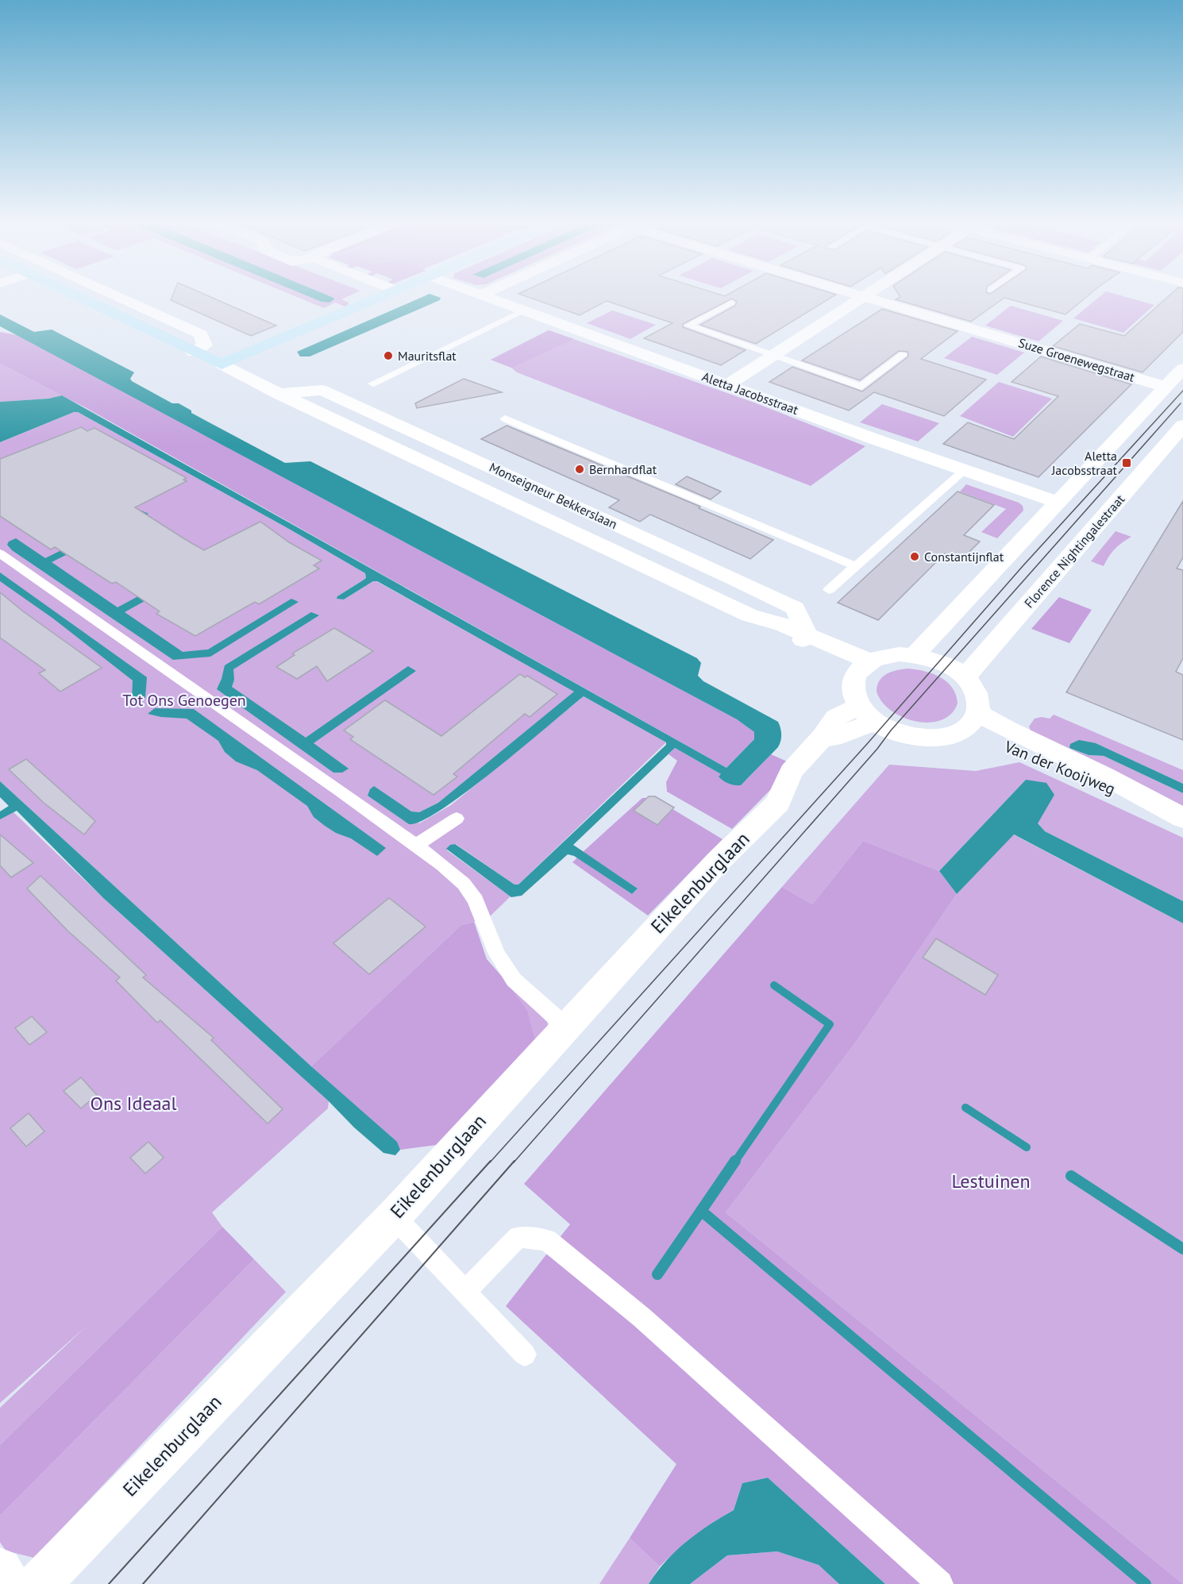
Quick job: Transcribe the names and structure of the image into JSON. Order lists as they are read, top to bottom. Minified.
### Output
{"streets":{"street":["Suze Groenewegstraat","Aletta Jacobsstraat","Monseigneur Bekkerslaan","Florence Nightingalestraat","Van der Kooijweg","Eikelenburglaan"]},"crossings":[["Monseigneur Bekkerslaan","Florence Nightingalestraat"],["Monseigneur Bekkerslaan","Van der Kooijweg"],["Monseigneur Bekkerslaan","Eikelenburglaan"],["Florence Nightingalestraat","Van der Kooijweg"],["Florence Nightingalestraat","Eikelenburglaan"],["Van der Kooijweg","Eikelenburglaan"]],"parks":["Tot Ons Genoegen","Ons Ideaal","Lestuinen"],"places":{"other":["Mauritsflat","Bernhardflat","Constantijnflat"],"transit":["Aletta Jacobsstraat"]}}
